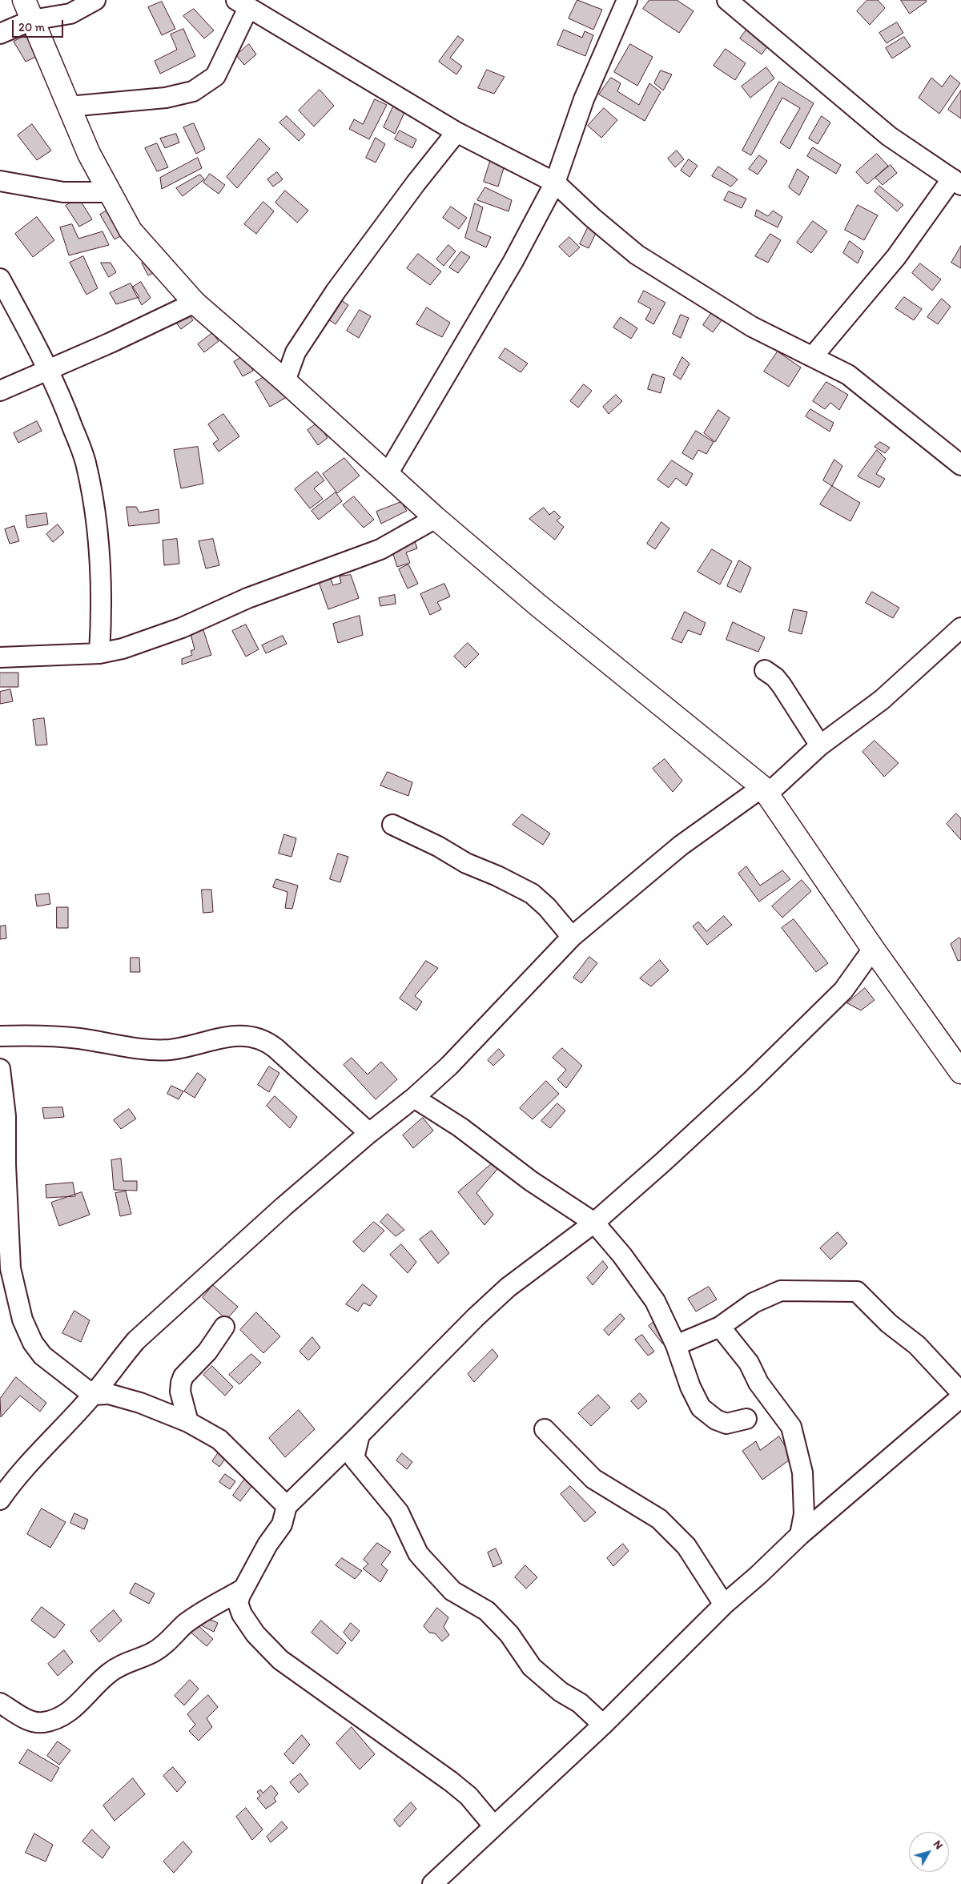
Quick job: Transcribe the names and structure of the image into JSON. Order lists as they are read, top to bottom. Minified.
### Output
{"scale_bar":"20 m","north":"top right"}
